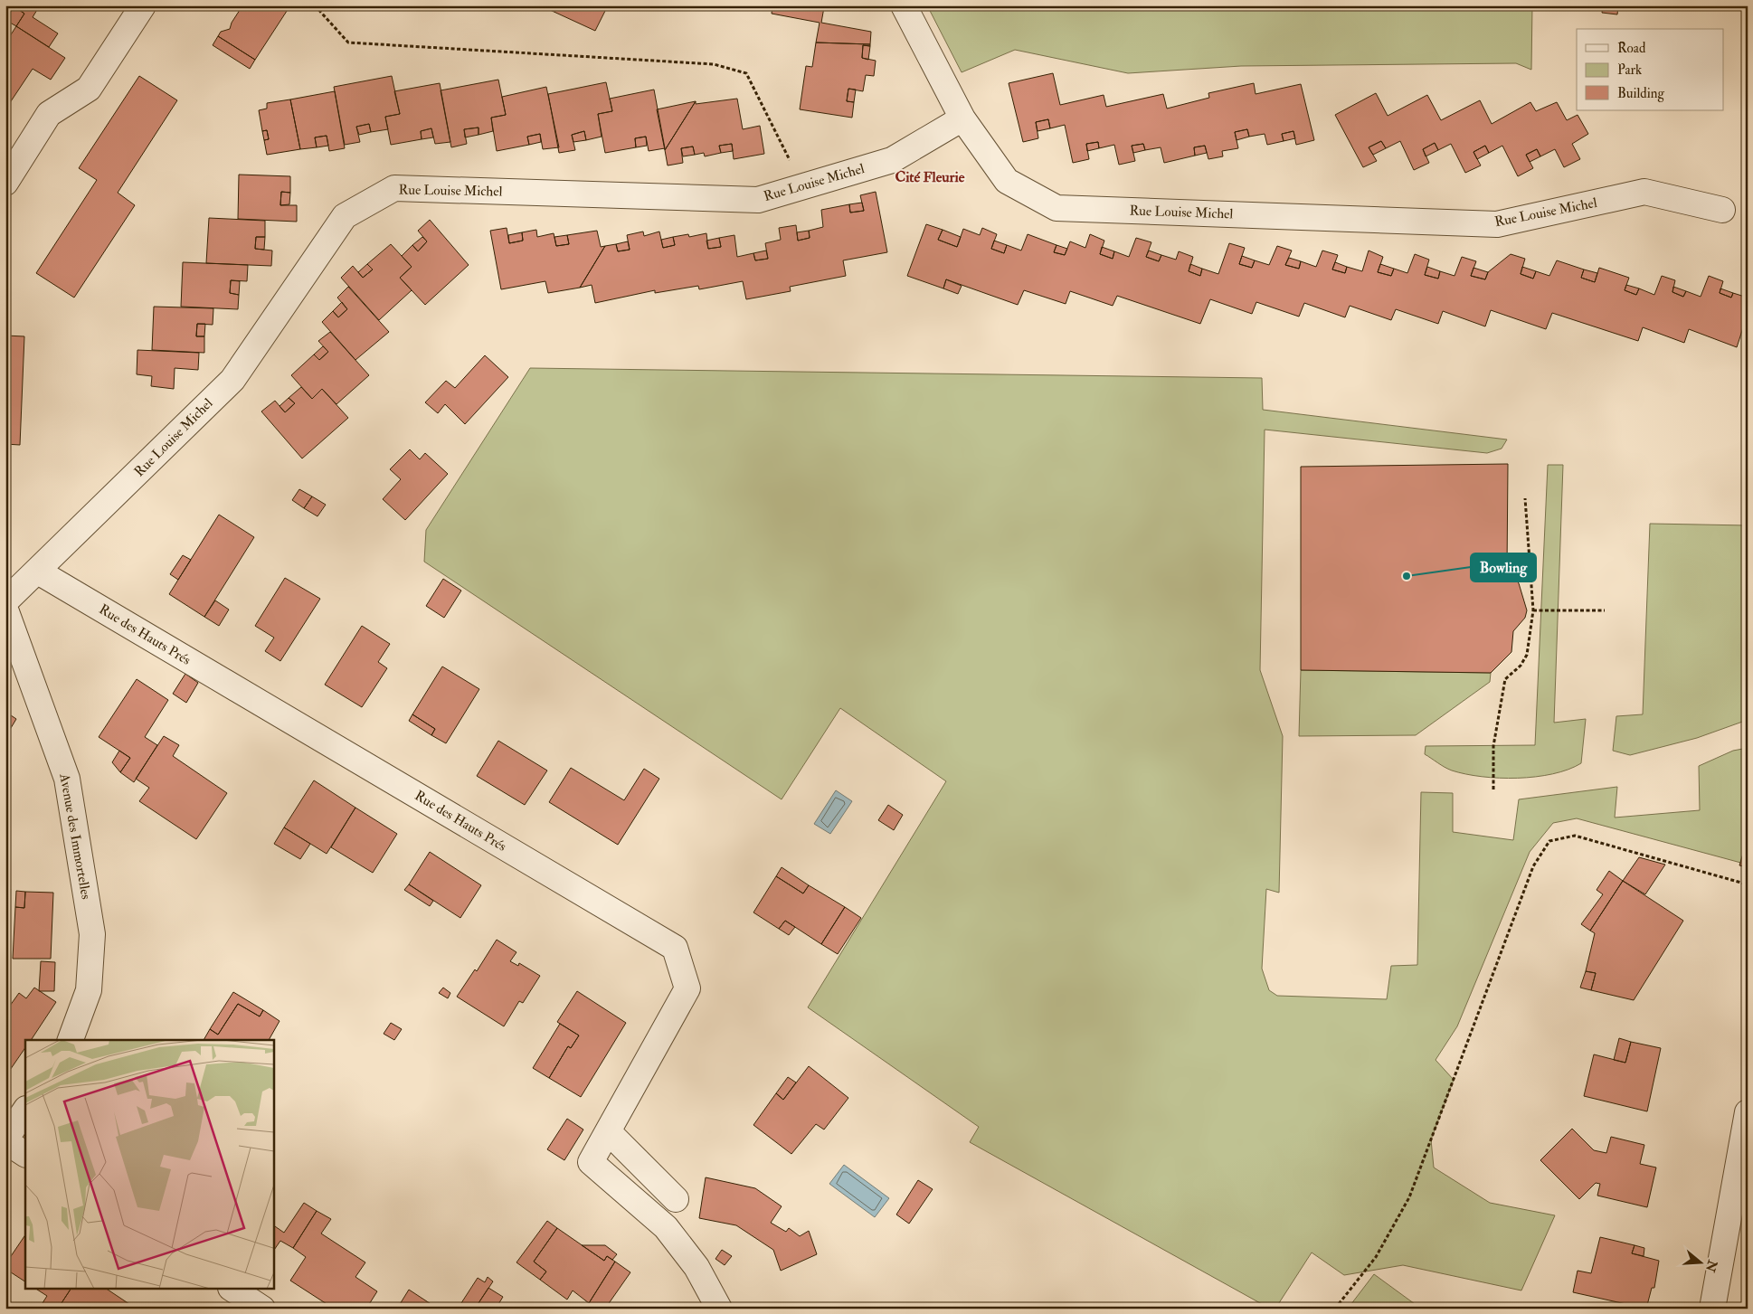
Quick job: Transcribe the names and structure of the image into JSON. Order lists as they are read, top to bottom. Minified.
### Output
{"streets":{"street":["Rue Louise Michel","Rue des Hauts Prés","Avenue des Immortelles"]},"crossings":[["Rue Louise Michel","Rue des Hauts Prés"]],"districts":["Cité Fleurie"],"places":["Bowling"],"legend":["Road","Park","Building"],"north":"right"}
